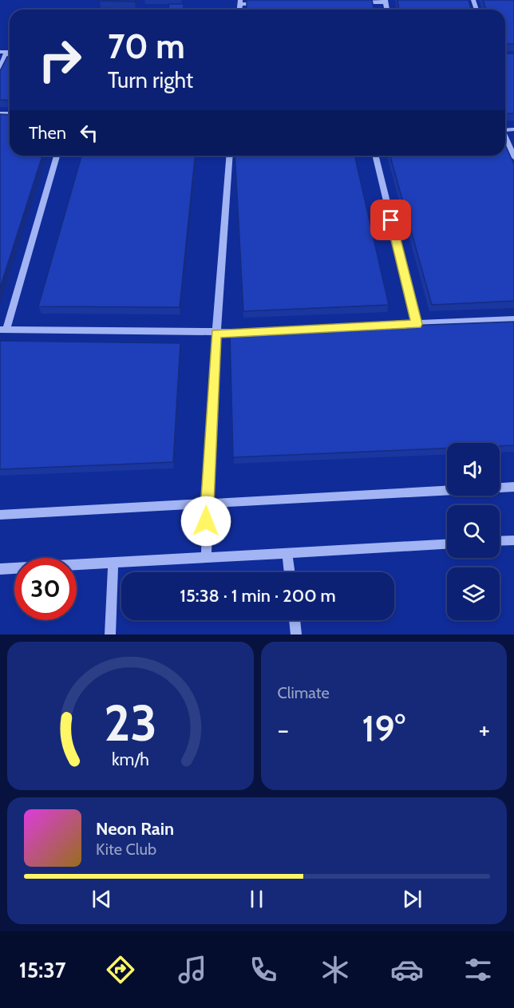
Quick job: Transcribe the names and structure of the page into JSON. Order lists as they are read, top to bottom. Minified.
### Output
{"page":{"turn":["70 m","Turn right"],"then":"Then","limit":"30","trip":"15:38 · 1 min · 200 m","tile":"Climate","heat":["−","19°","+"],"song":["Neon Rain","Kite Club"],"tabs":"15:37","gauge":["23","km/h"]}}
